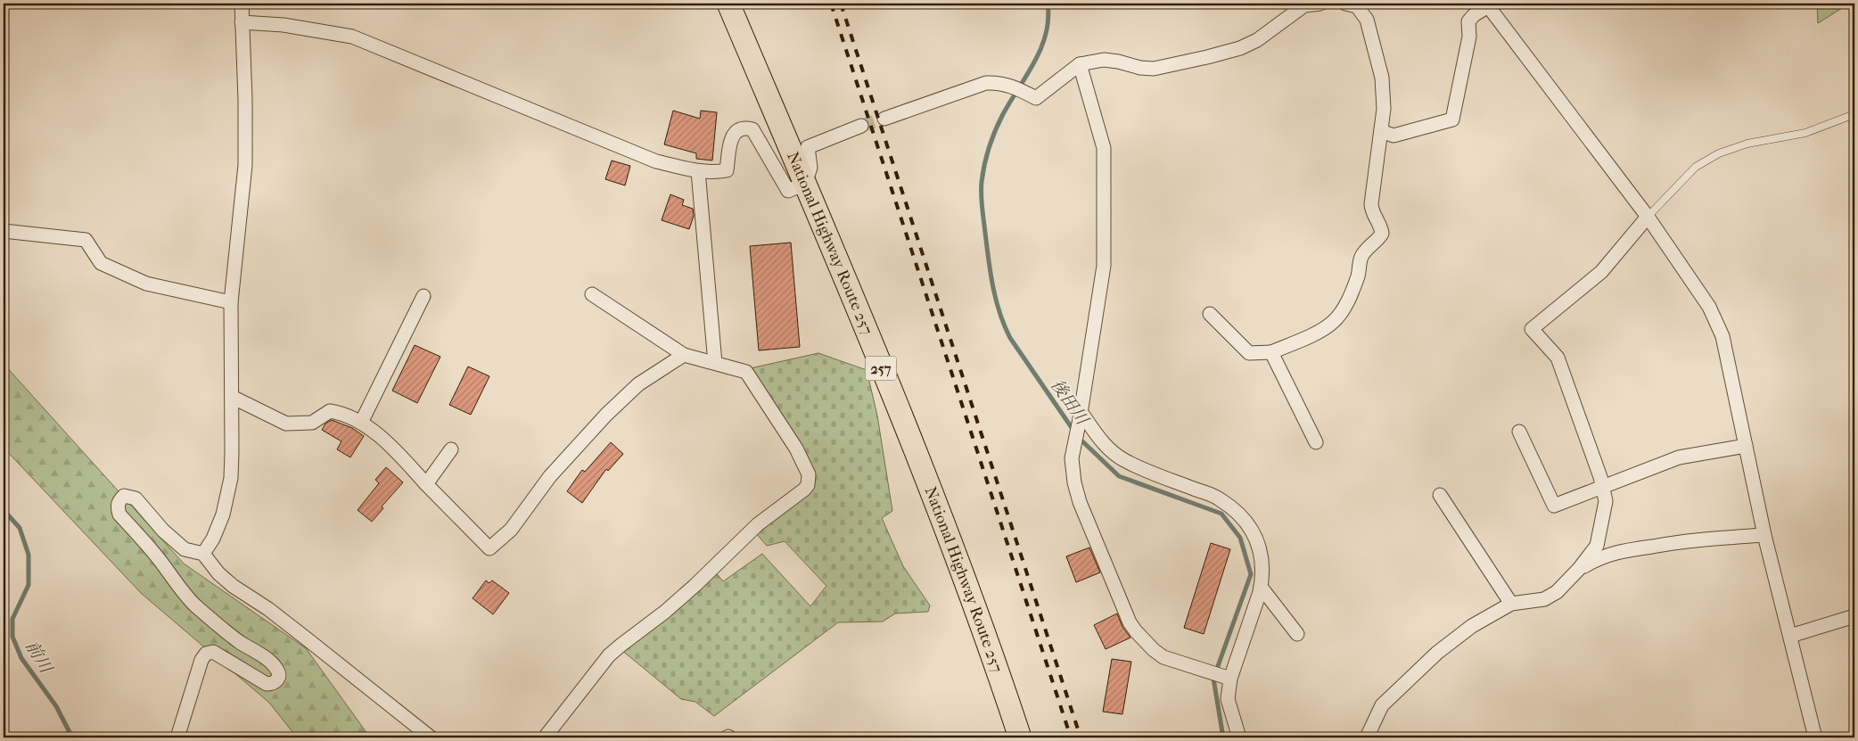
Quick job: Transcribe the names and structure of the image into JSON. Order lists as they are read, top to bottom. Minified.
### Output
{"streets":{"highway":["National Highway Route 257","257"]},"water":["後田川","前川"]}
